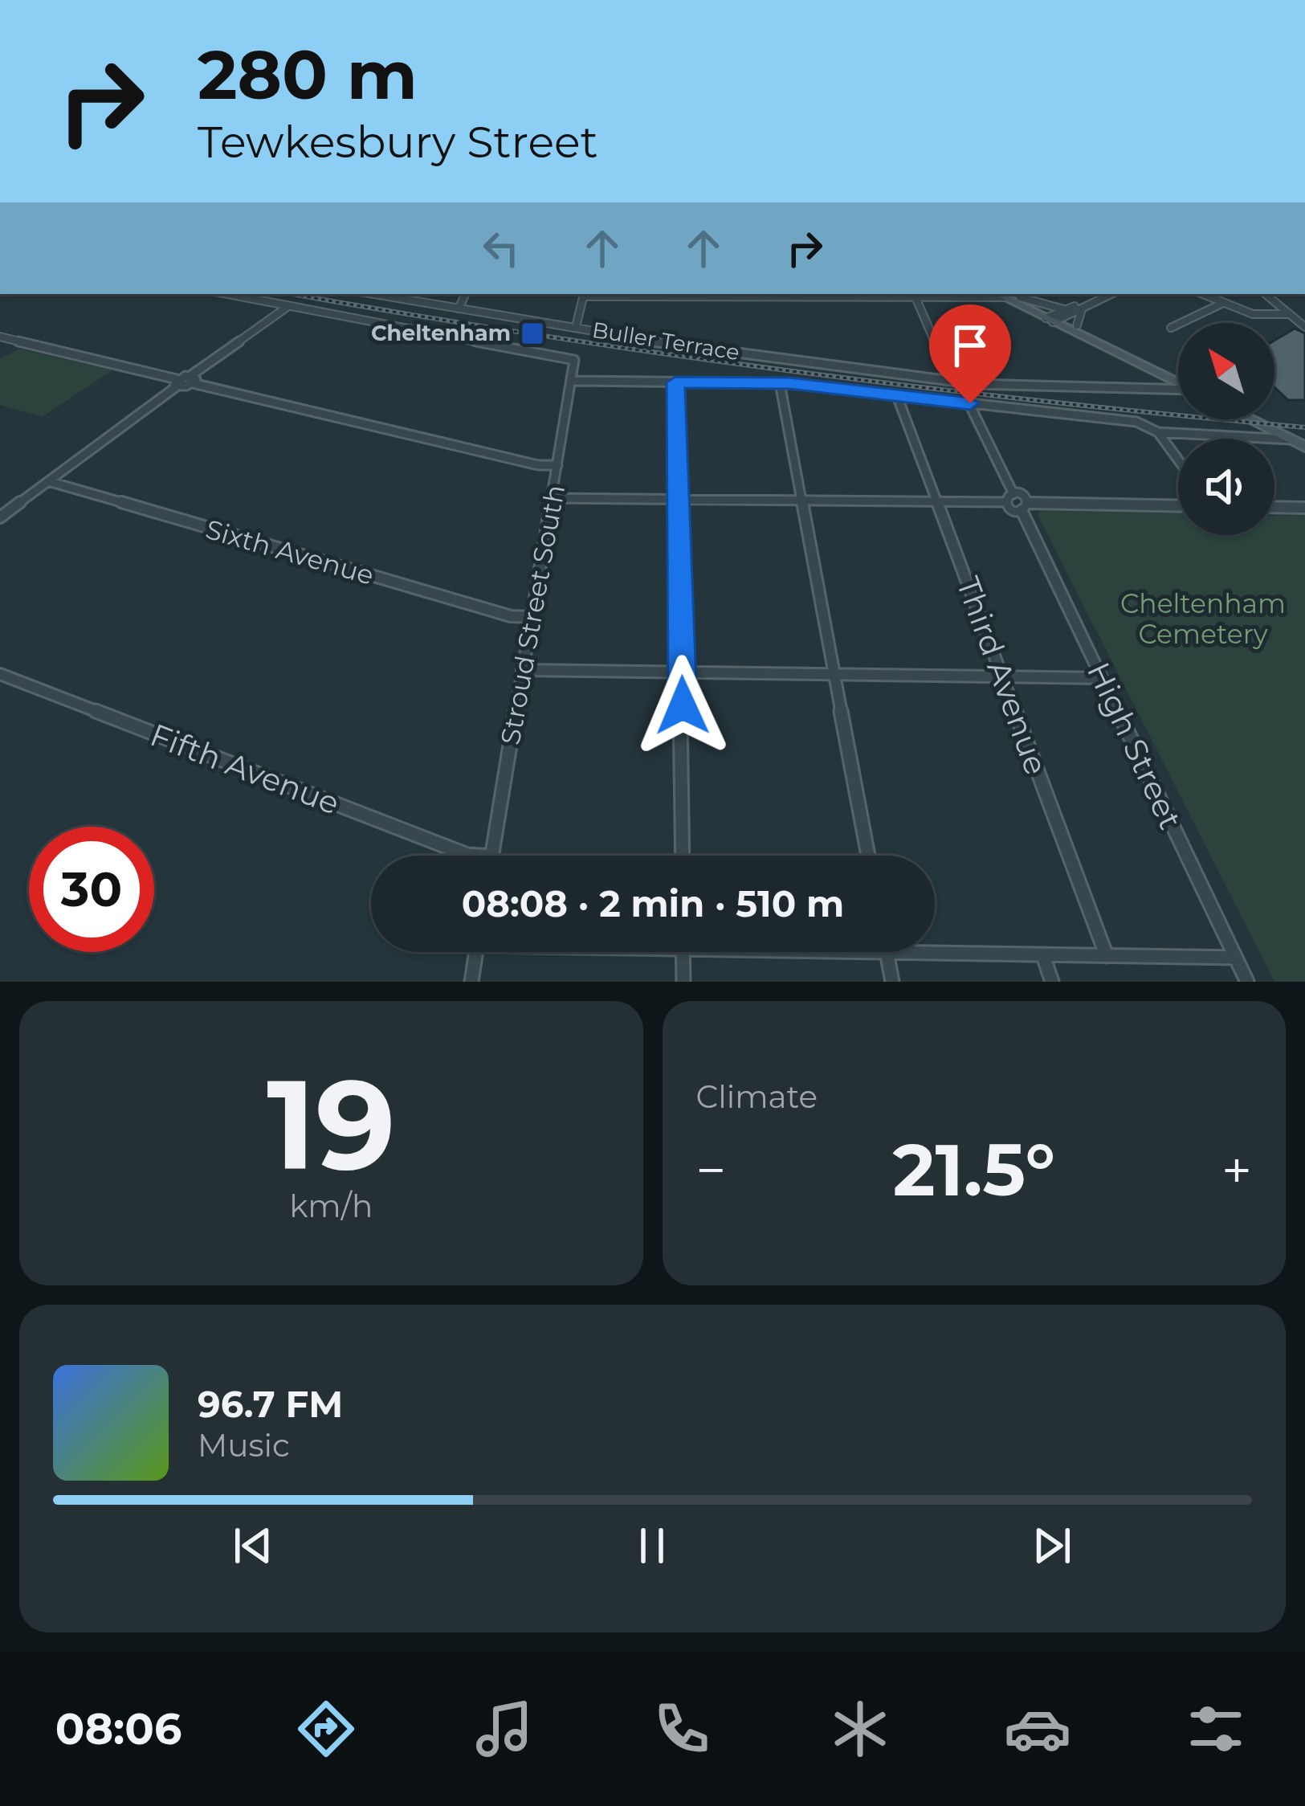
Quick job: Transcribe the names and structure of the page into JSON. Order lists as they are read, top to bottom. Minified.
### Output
{"streets":{"street":["Buller Terrace","Sixth Avenue","Stroud Street South","Third Avenue","High Street","Fifth Avenue"]},"crossings":[["Sixth Avenue","Stroud Street South"]],"parks":["Cheltenham Cemetery"],"places":{"transit":["Cheltenham"]},"north":"top left","page":{"turn":["280 m","Tewkesbury Street"],"limit":"30","trip":"08:08 · 2 min · 510 m","tile":[["19","km/h"],"Climate"],"heat":["−","21.5°","+"],"song":["96.7 FM","Music"],"tabs":"08:06"}}
